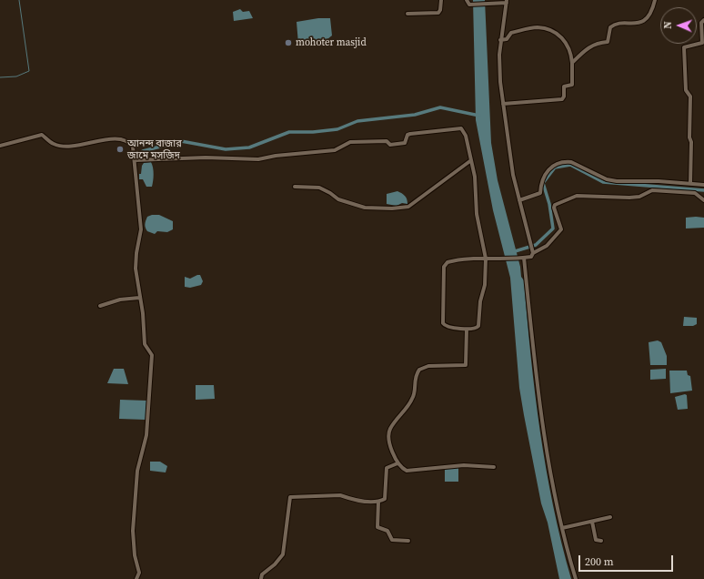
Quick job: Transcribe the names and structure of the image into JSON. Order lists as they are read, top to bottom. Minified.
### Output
{"places":["mohoter masjid","আনন্দ বাজার জামে মসজিদ"],"scale_bar":"200 m","north":"left"}
